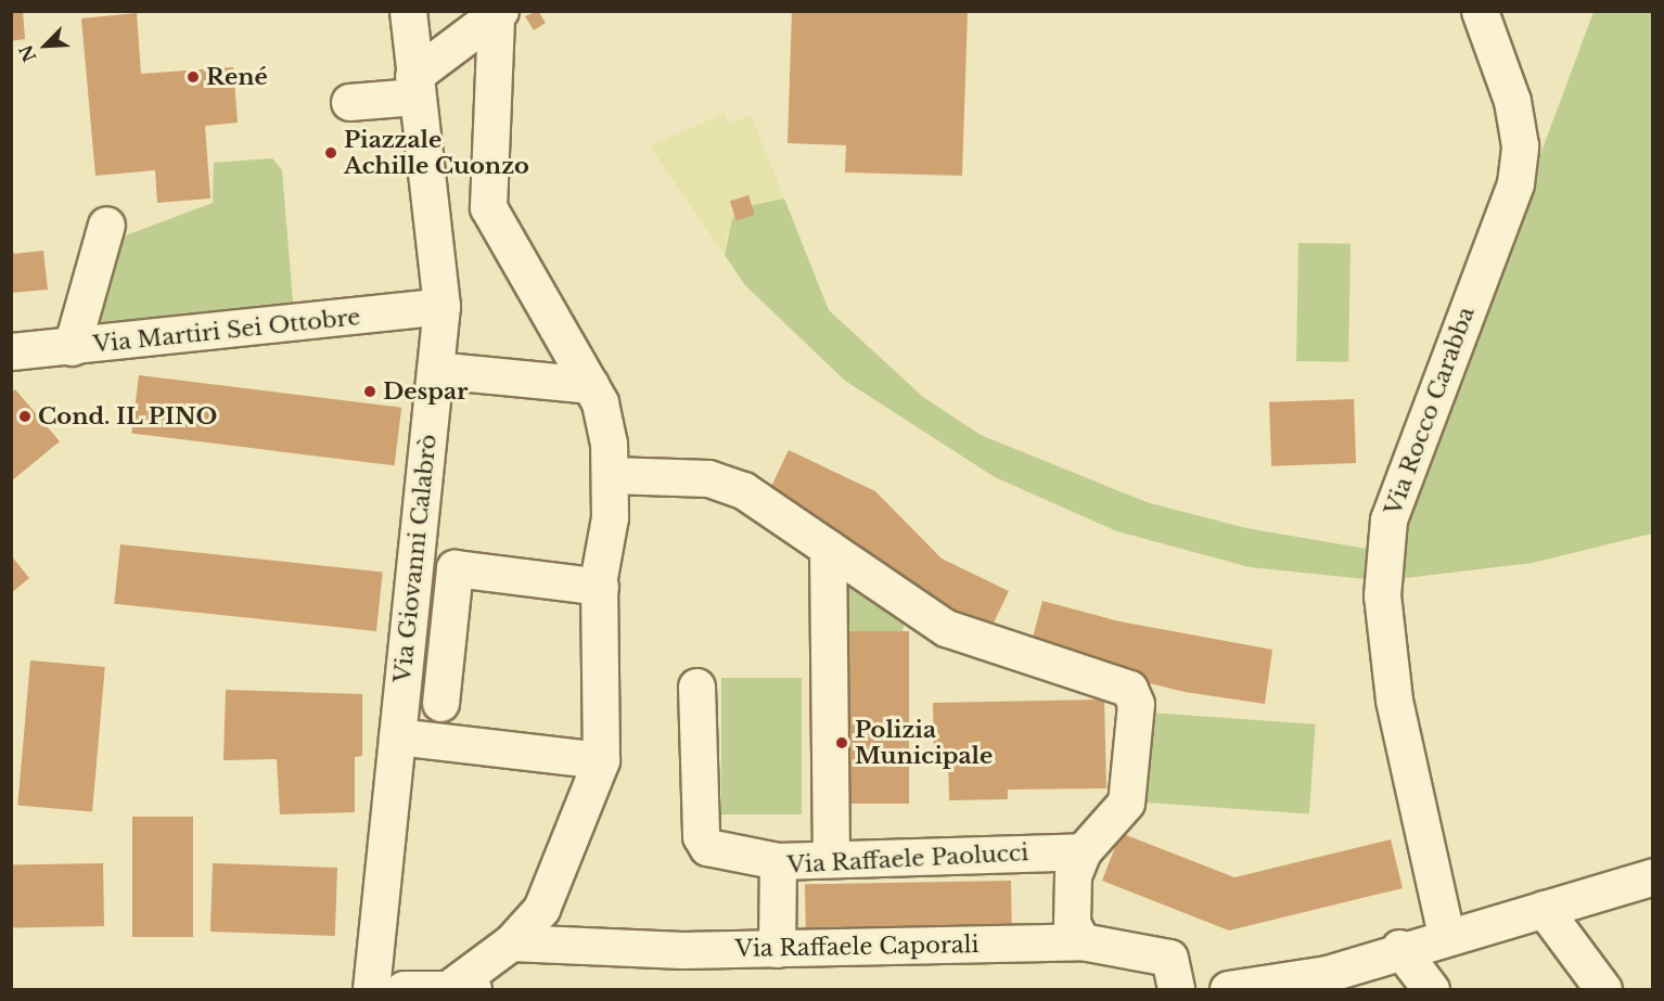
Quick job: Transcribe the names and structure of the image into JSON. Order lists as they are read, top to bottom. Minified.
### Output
{"streets":{"street":["Via Martiri Sei Ottobre","Via Rocco Carabba","Via Giovanni Calabrò","Via Raffaele Paolucci","Via Raffaele Caporali"]},"crossings":[["Via Martiri Sei Ottobre","Via Giovanni Calabrò"],["Via Raffaele Paolucci","Via Raffaele Caporali"]],"places":["René","Piazzale Achille Cuonzo","Despar","Cond. IL PINO","Polizia Municipale"],"north":"bottom left"}
